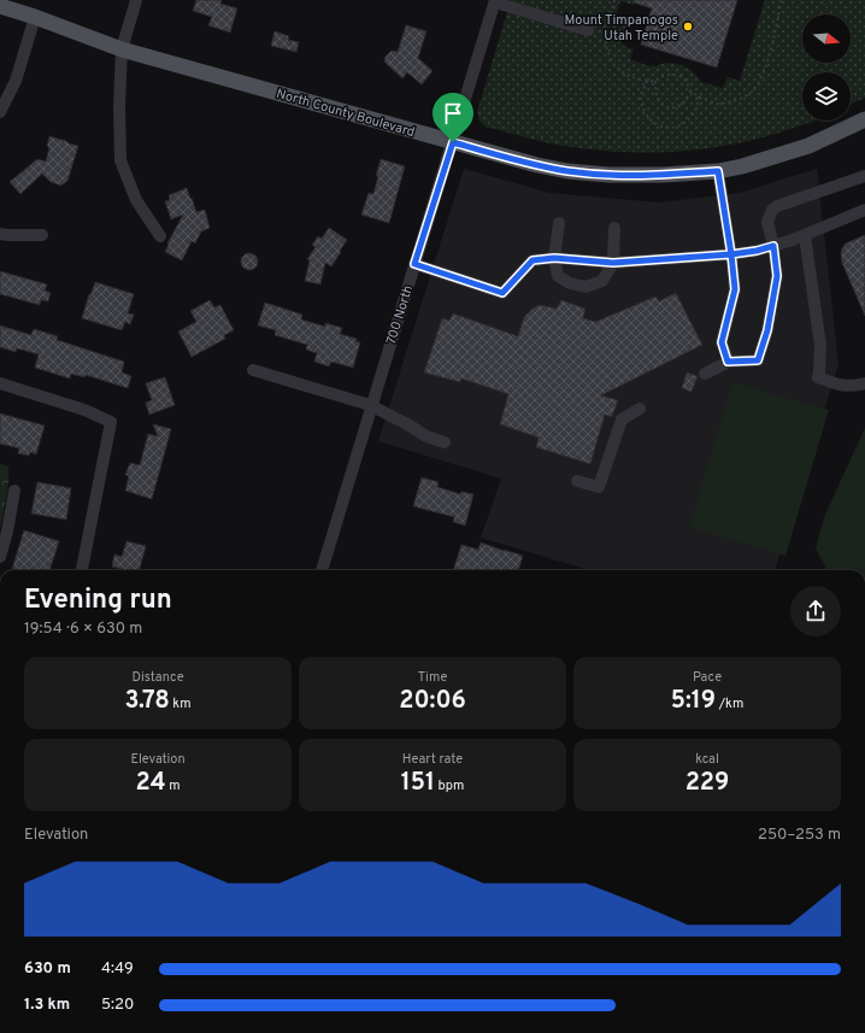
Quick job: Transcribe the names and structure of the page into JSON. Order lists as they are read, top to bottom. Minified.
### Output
{"streets":{"main road":["North County Boulevard"],"street":["700 North"]},"crossings":[["North County Boulevard","700 North"]],"places":["Mount Timpanogos Utah Temple"],"north":"right","page":{"heading":["Evening run","19:54 · 6 × 630 m"],"stats":[["Distance","3.78 km"],["Time","20:06"],["Pace","5:19 /km"],["Elevation","24 m"],["Heart rate","151 bpm"],["kcal","229"]],"chart":["Elevation","250–253 m"],"list":[{"name":"630 m","note":"4:49"},{"name":"1.3 km","note":"5:20"}]}}
